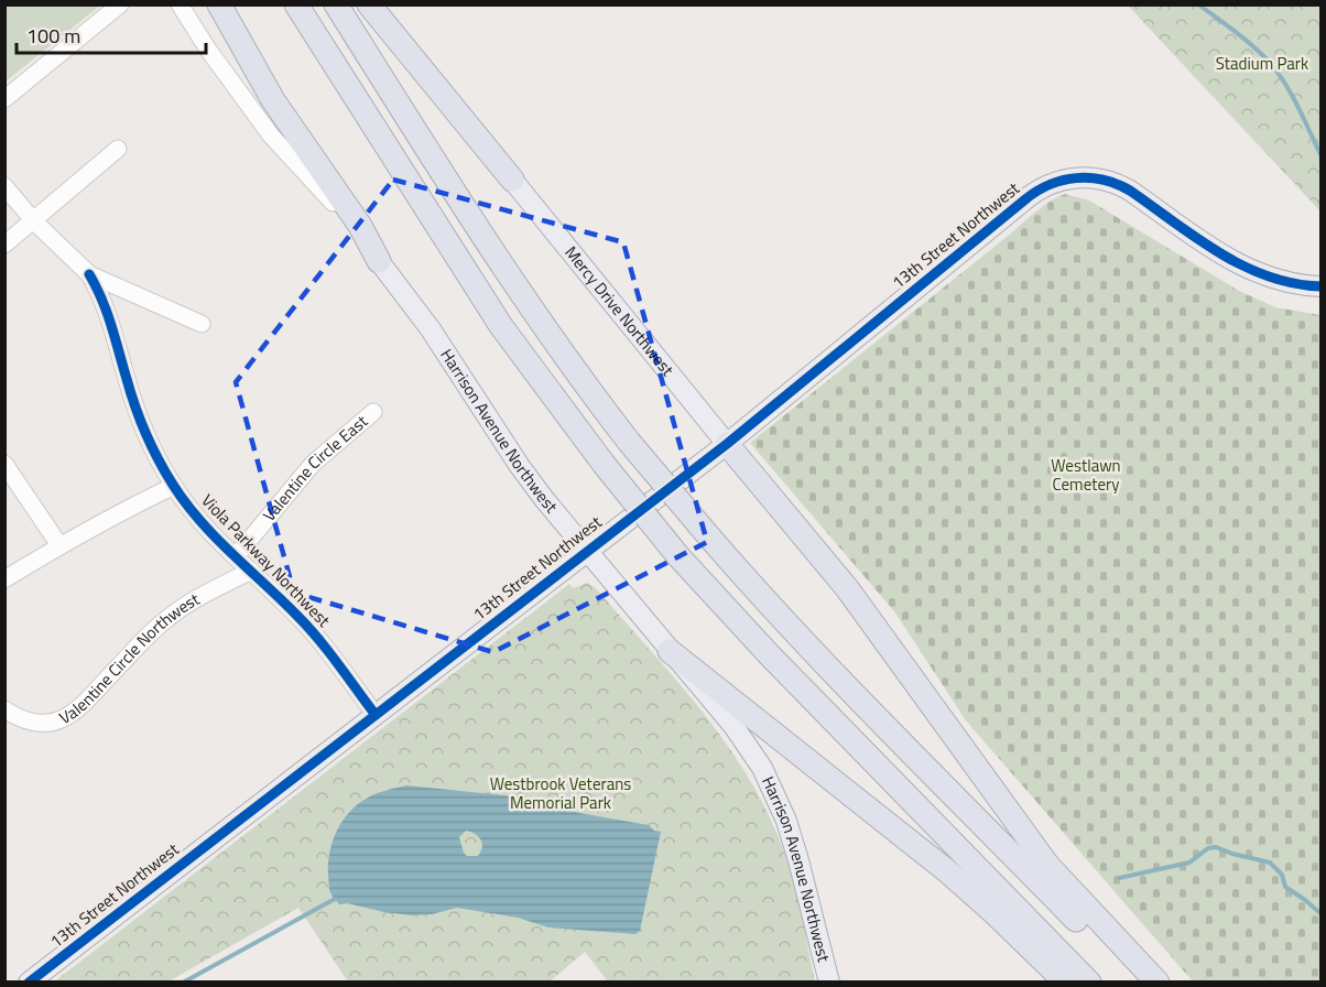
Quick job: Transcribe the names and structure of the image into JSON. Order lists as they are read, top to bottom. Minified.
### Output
{"streets":{"main road":["13th Street Northwest","Mercy Drive Northwest","Harrison Avenue Northwest"],"street":["Valentine Circle East","Viola Parkway Northwest","Valentine Circle Northwest"]},"crossings":[["13th Street Northwest","Mercy Drive Northwest"],["13th Street Northwest","Harrison Avenue Northwest"],["13th Street Northwest","Viola Parkway Northwest"],["Valentine Circle East","Viola Parkway Northwest"],["Viola Parkway Northwest","Valentine Circle Northwest"]],"parks":["Stadium Park","Westlawn Cemetery","Westbrook Veterans Memorial Park"],"scale_bar":"100 m"}
